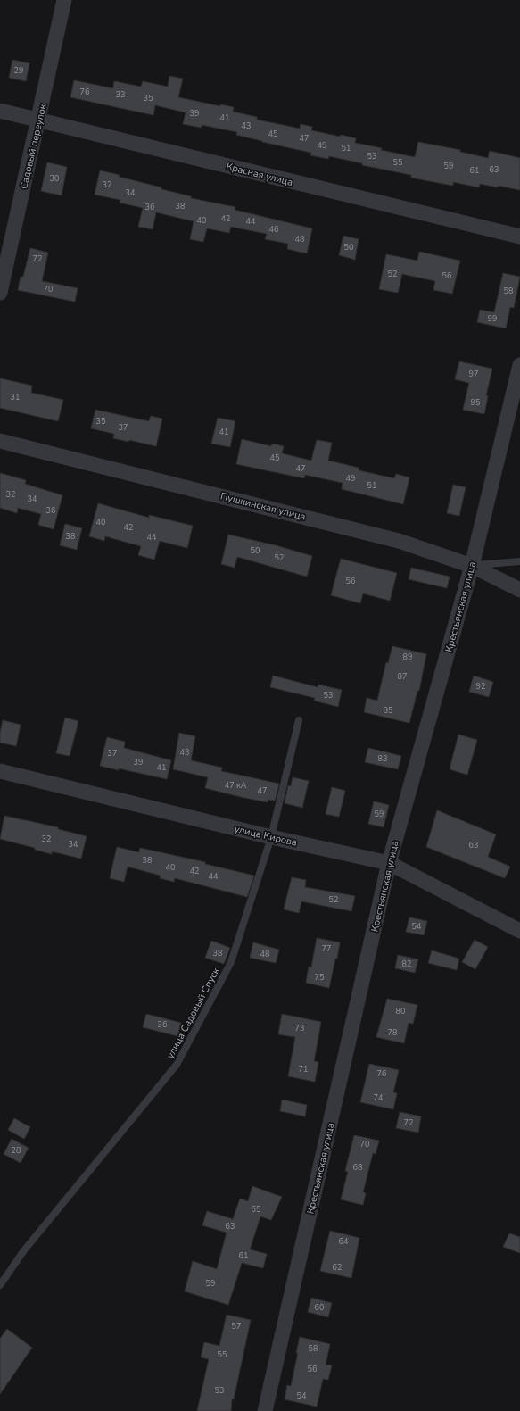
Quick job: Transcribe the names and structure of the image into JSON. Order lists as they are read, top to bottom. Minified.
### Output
{"streets":{"street":["Садовый переулок","Красная улица","Пушкинская улица","Крестьянская улица","улица Кирова"],"lane":["улица Садовый Спуск"]},"crossings":[["Садовый переулок","Красная улица"],["Пушкинская улица","Крестьянская улица"],["Крестьянская улица","улица Кирова"],["улица Кирова","улица Садовый Спуск"]],"house_numbers":["29","76","33","35","39","41","43","45","47","49","51","53","55","59","63","61","30","32","34","38","36","42","40","44","46","48","50","72","52","56","70","58","99","97","31","95","35","37","41","45","47","49","51","32","34","36","40","42","38","44","50","52","56","89","87","92","53","85","43","37","83","39","41","47 кА","47","59","32","34","63","38","40","42","44","52","54","77","38","48","82","75","80","36","73","78","71","76","74","72","70","28","68","65","63","64","61","62","59","60","57","58","55","56","53","54"]}
